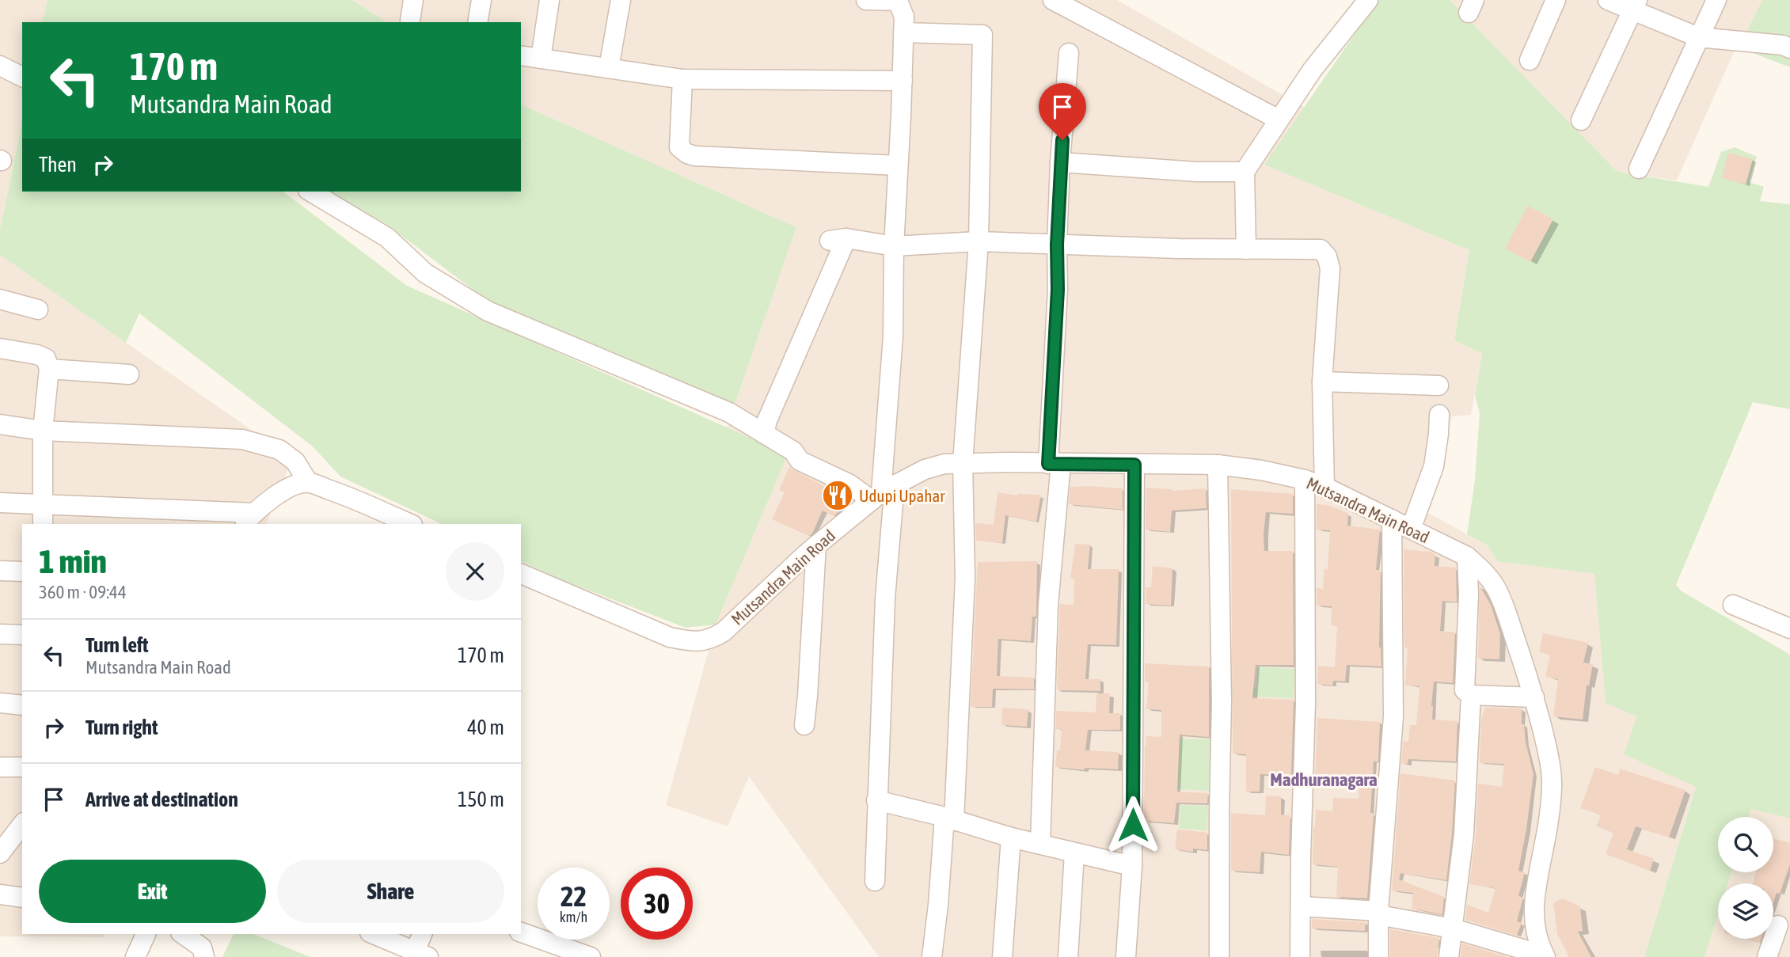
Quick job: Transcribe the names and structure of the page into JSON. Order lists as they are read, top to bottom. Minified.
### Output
{"streets":{"street":["Mutsandra Main Road"]},"districts":["Madhuranagara"],"places":{"restaurant":["Udupi Upahar"]},"page":{"turn":["170 m","Mutsandra Main Road"],"then":"Then","heading":["1 min","360 m · 09:44"],"list":[{"name":"Turn left","note":"Mutsandra Main Road","value":"170 m"},{"name":"Turn right","value":"40 m"},{"name":"Arrive at destination","value":"150 m"}],"buttons":["Exit","Share"],"speed":"22 km/h","limit":"30"}}
